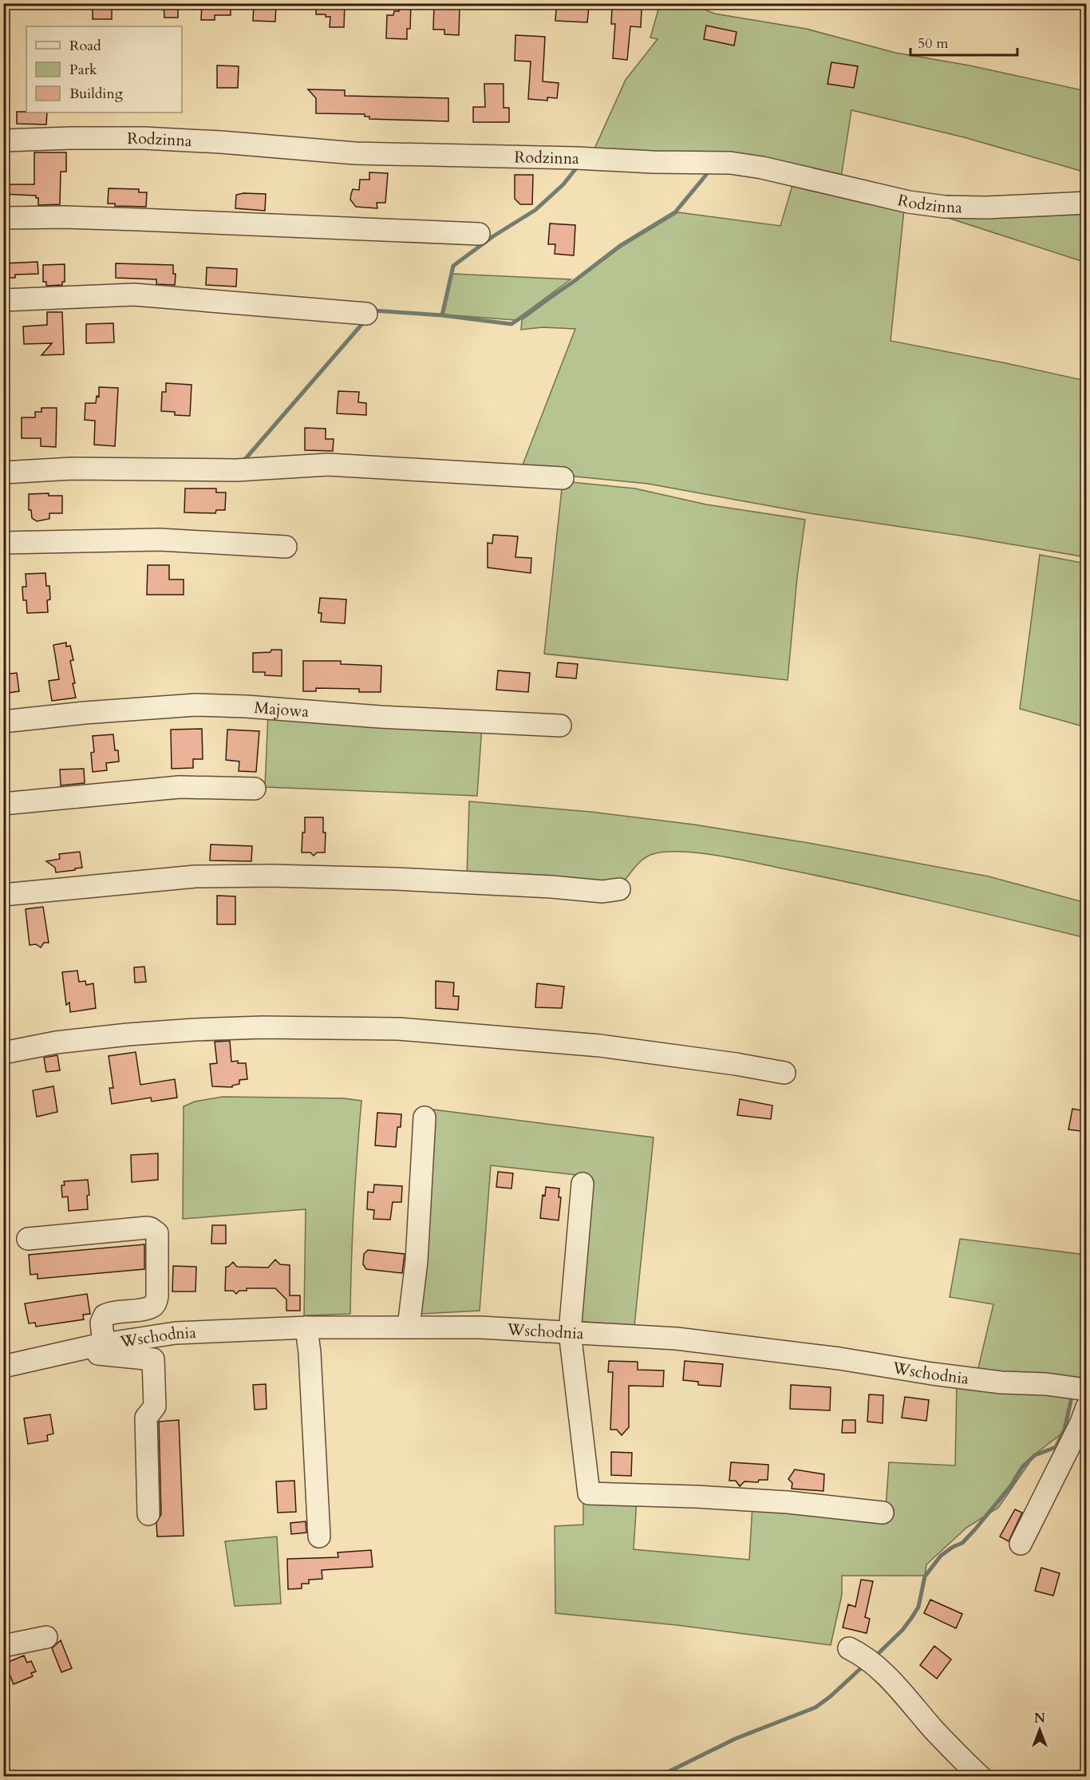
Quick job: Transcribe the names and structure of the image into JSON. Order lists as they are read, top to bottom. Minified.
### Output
{"streets":{"street":["Rodzinna","Majowa","Wschodnia"]},"legend":["Road","Park","Building"],"scale_bar":"50 m","north":"top"}
